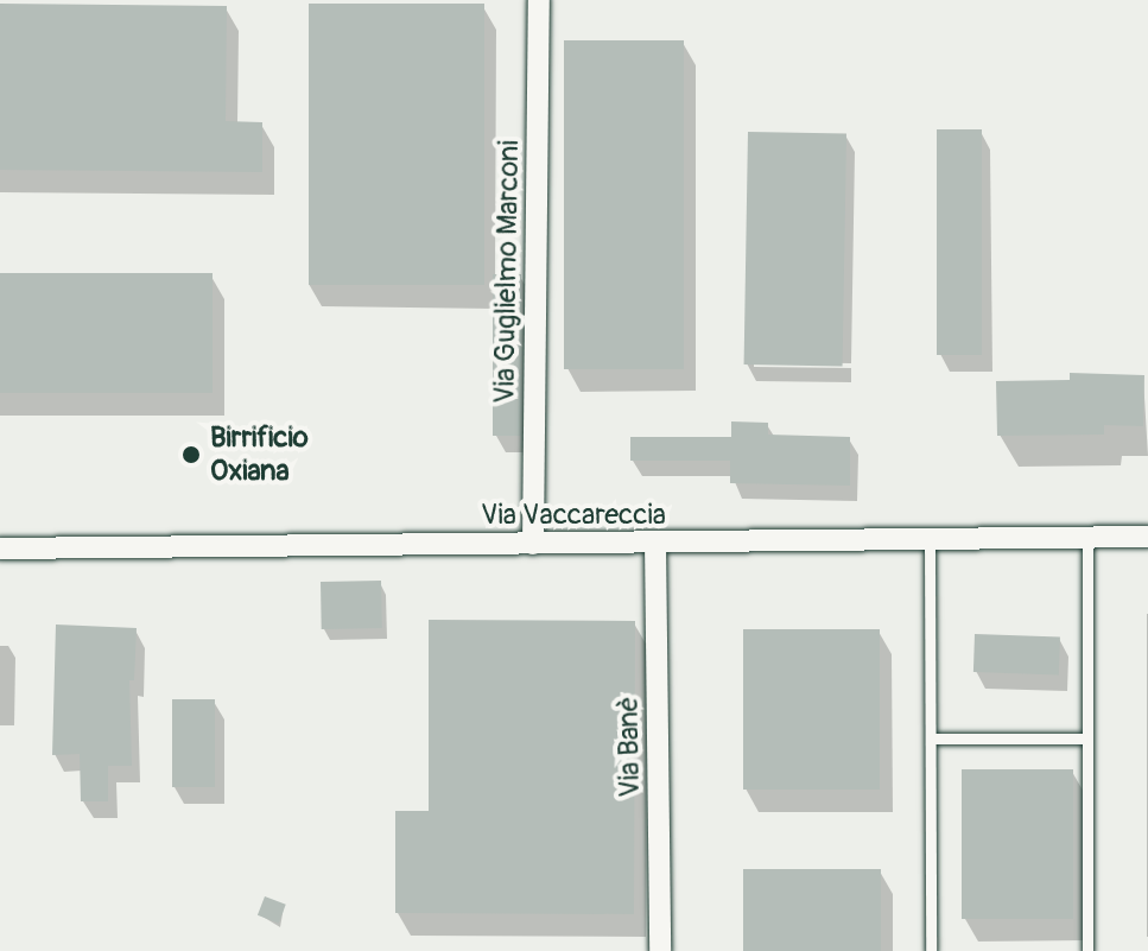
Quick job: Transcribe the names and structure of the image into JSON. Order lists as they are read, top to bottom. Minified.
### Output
{"streets":{"street":["Via Guglielmo Marconi","Via Vaccareccia","Via Banè"]},"crossings":[["Via Guglielmo Marconi","Via Vaccareccia"],["Via Vaccareccia","Via Banè"]],"places":["Birrificio Oxiana"]}
